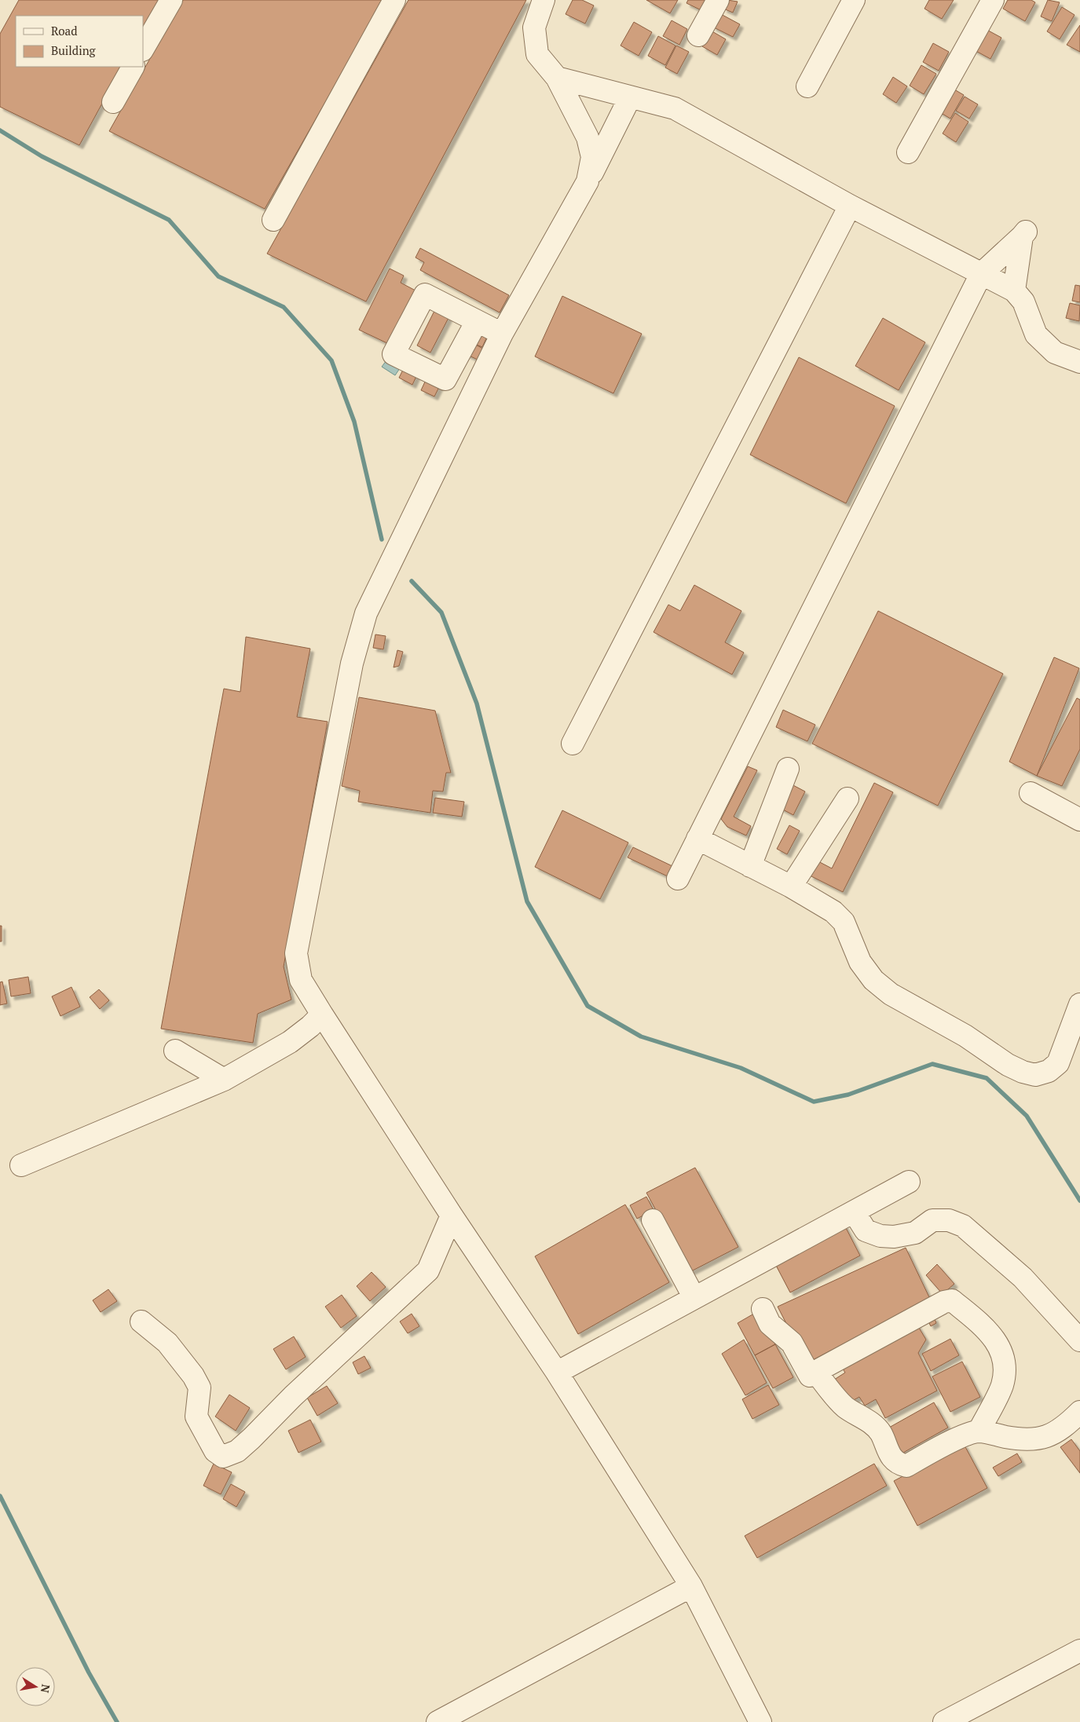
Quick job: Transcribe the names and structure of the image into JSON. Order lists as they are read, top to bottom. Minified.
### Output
{"legend":["Road","Building"],"north":"right"}
